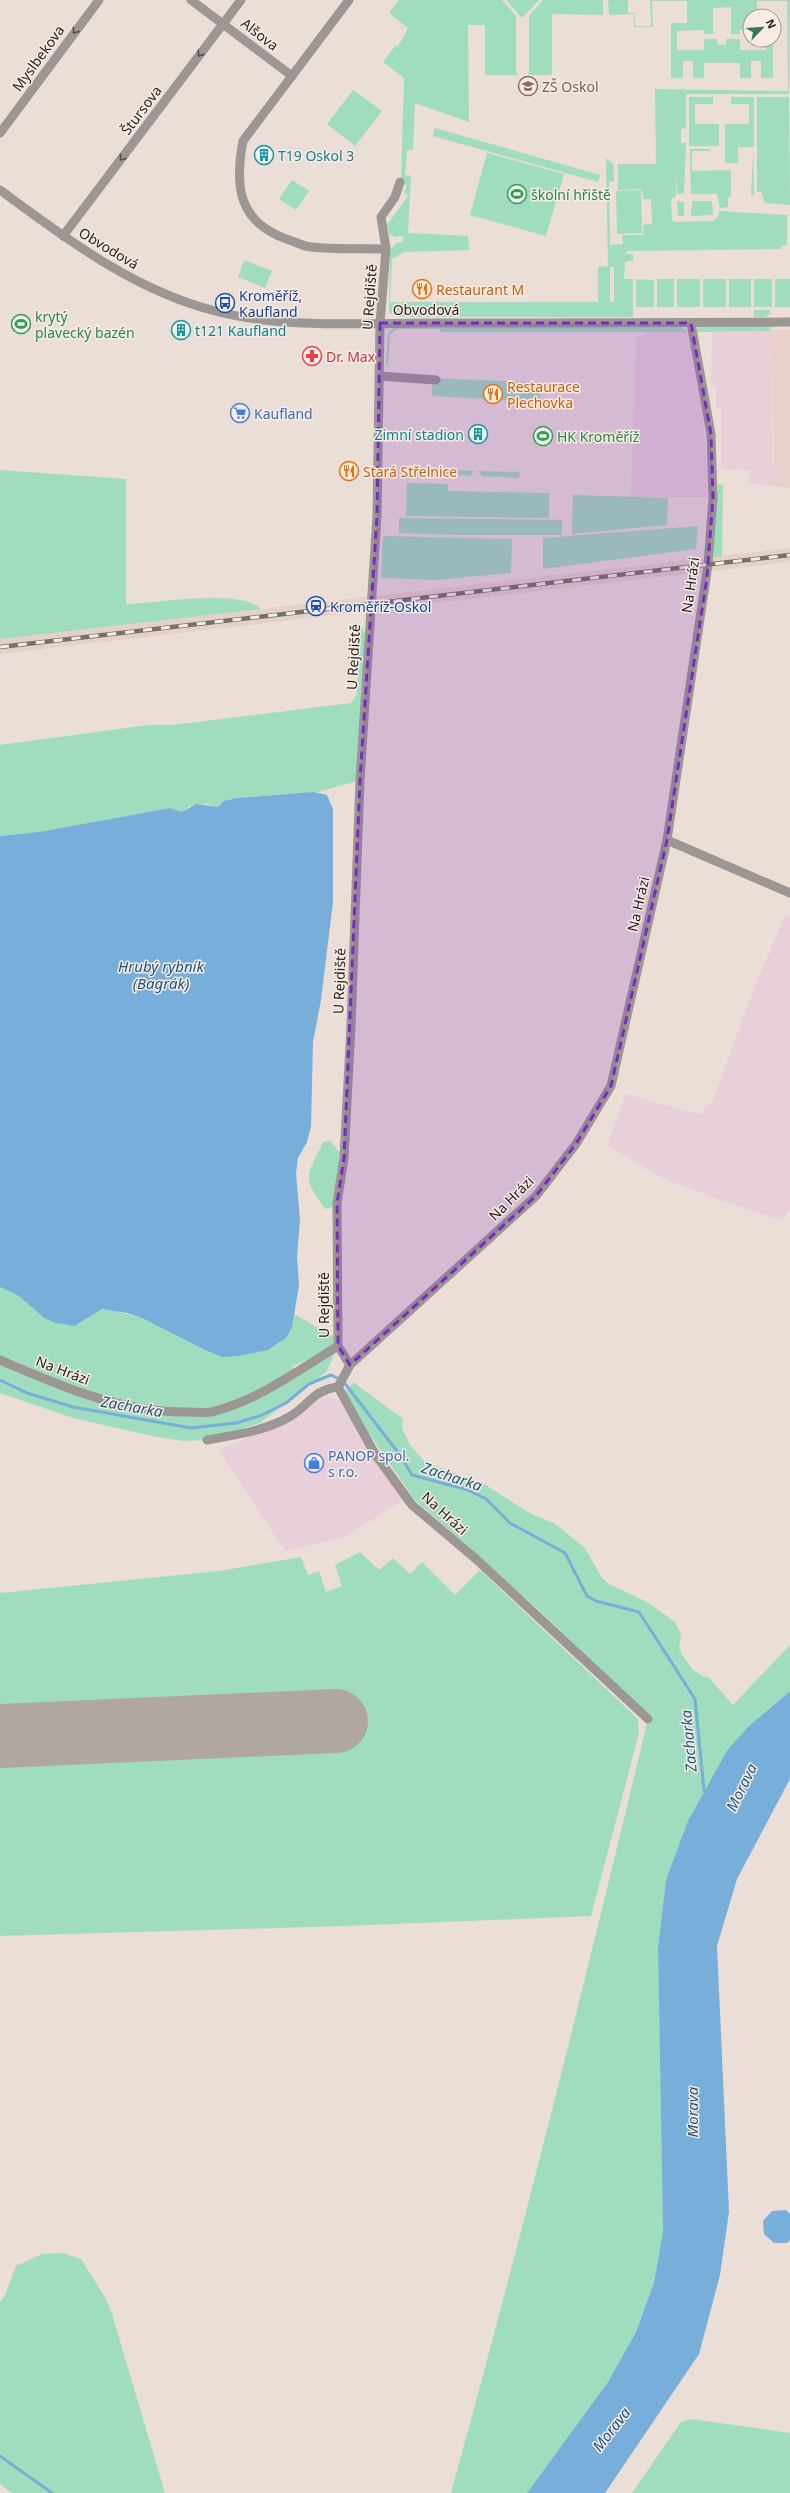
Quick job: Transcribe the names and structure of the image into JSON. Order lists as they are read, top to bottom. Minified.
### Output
{"streets":{"street":["Alšova","Myslbekova","Štursova","Obvodová","U Rejdiště","Na Hrázi"]},"crossings":[["Alšova","Štursova"],["Alšova","U Rejdiště"],["Štursova","Obvodová"],["Obvodová","U Rejdiště"],["Obvodová","Na Hrázi"],["U Rejdiště","Na Hrázi"]],"one_way":["Myslbekova","Štursova"],"water":["Hrubý rybník (Bagrák)","Zacharka","Morava"],"places":{"school or university":["ZŠ Oskol"],"building":["T19 Oskol 3","t121 Kaufland","Zimní stadion"],"sports":["školní hřiště","krytý plavecký bazén","HK Kroměříž"],"restaurant":["Restaurant M","Restaurace Plechovka","Stará Střelnice"],"bus stop":["Kroměříž, Kaufland"],"pharmacy":["Dr. Max"],"supermarket":["Kaufland"],"station":["Kroměříž-Oskol"],"shop":["PANOP spol. s r.o."]},"north":"top right"}
